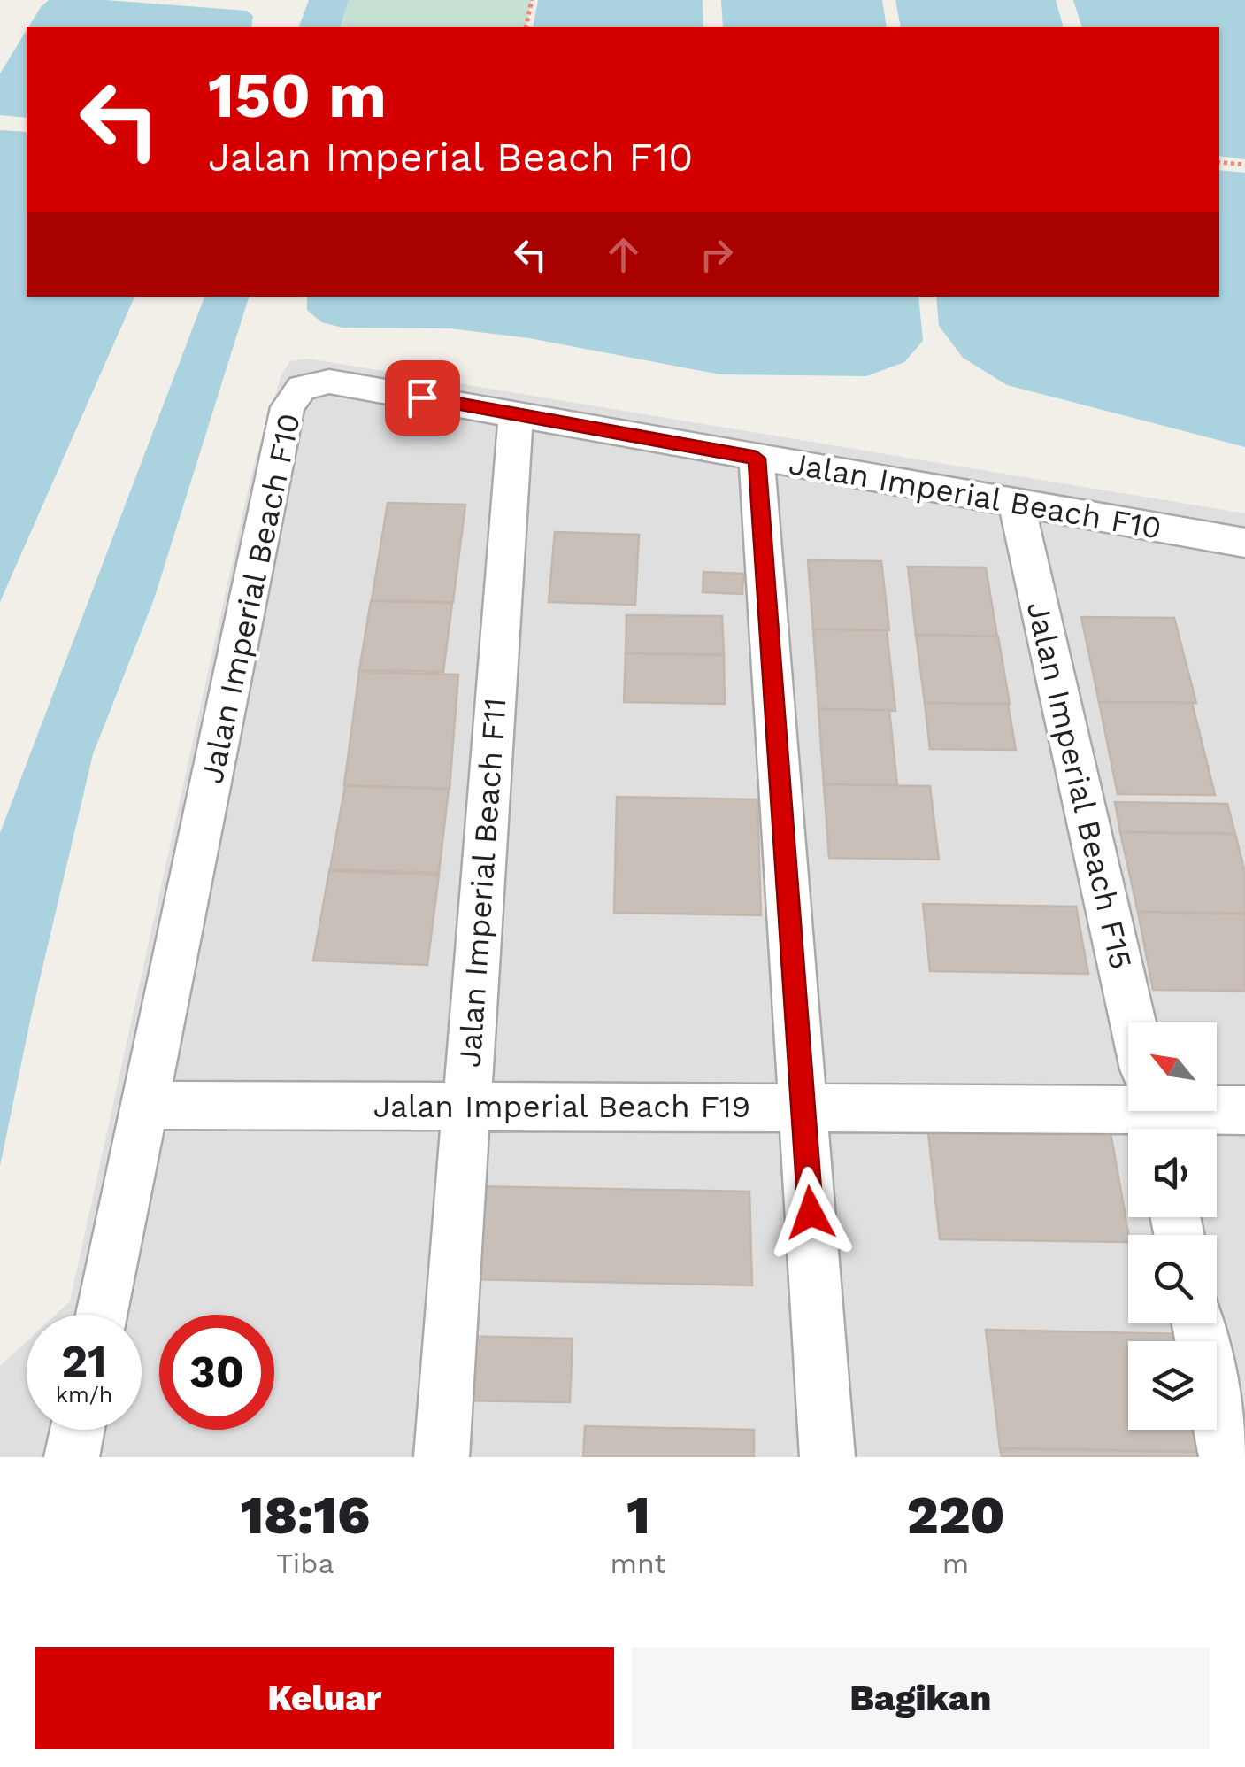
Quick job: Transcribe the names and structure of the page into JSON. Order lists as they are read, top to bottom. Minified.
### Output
{"streets":{"street":["Jalan Imperial Beach F10","Jalan Imperial Beach F15","Jalan Imperial Beach F11","Jalan Imperial Beach F19"]},"crossings":[["Jalan Imperial Beach F10","Jalan Imperial Beach F15"],["Jalan Imperial Beach F10","Jalan Imperial Beach F11"],["Jalan Imperial Beach F10","Jalan Imperial Beach F19"],["Jalan Imperial Beach F11","Jalan Imperial Beach F19"]],"north":"top left","page":{"turn":["150 m","Jalan Imperial Beach F10"],"speed":"21 km/h","limit":"30","eta":["18:16","Tiba","1","mnt","220","m"],"buttons":["Keluar","Bagikan"]}}
